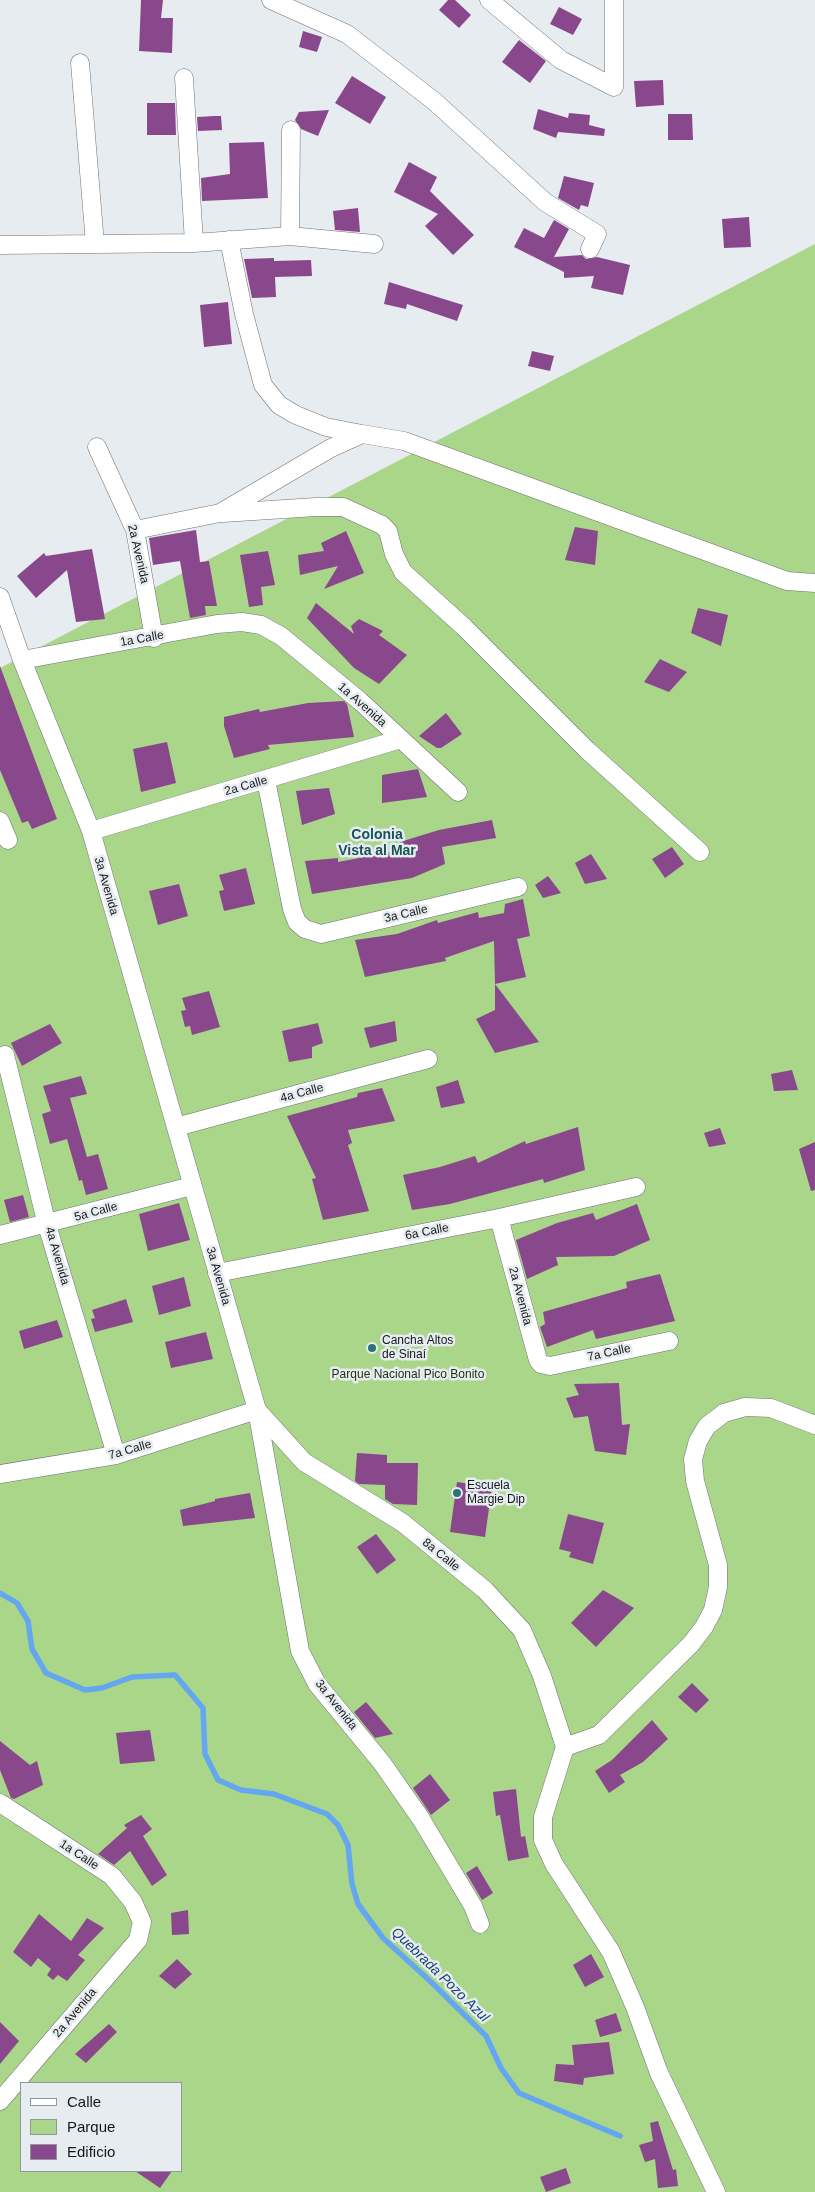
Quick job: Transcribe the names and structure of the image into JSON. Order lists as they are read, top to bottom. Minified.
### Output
{"streets":{"street":["2a Avenida","1a Calle","1a Avenida","2a Calle","3a Avenida","3a Calle","4a Calle","5a Calle","6a Calle","4a Avenida","7a Calle","8a Calle"]},"crossings":[["2a Avenida","1a Calle"],["2a Avenida","6a Calle"],["2a Avenida","7a Calle"],["1a Calle","1a Avenida"],["1a Calle","3a Avenida"],["1a Avenida","2a Calle"],["2a Calle","3a Avenida"],["2a Calle","3a Calle"],["3a Avenida","4a Calle"],["3a Avenida","5a Calle"],["3a Avenida","6a Calle"],["3a Avenida","7a Calle"],["3a Avenida","8a Calle"],["5a Calle","4a Avenida"],["4a Avenida","7a Calle"],["7a Calle","8a Calle"]],"districts":["Colonia Vista al Mar"],"water":["Quebrada Pozo Azul"],"parks":["Parque Nacional Pico Bonito"],"places":["Cancha Altos de Sinaí","Escuela Margie Dip"],"legend":["Calle","Parque","Edificio"]}
